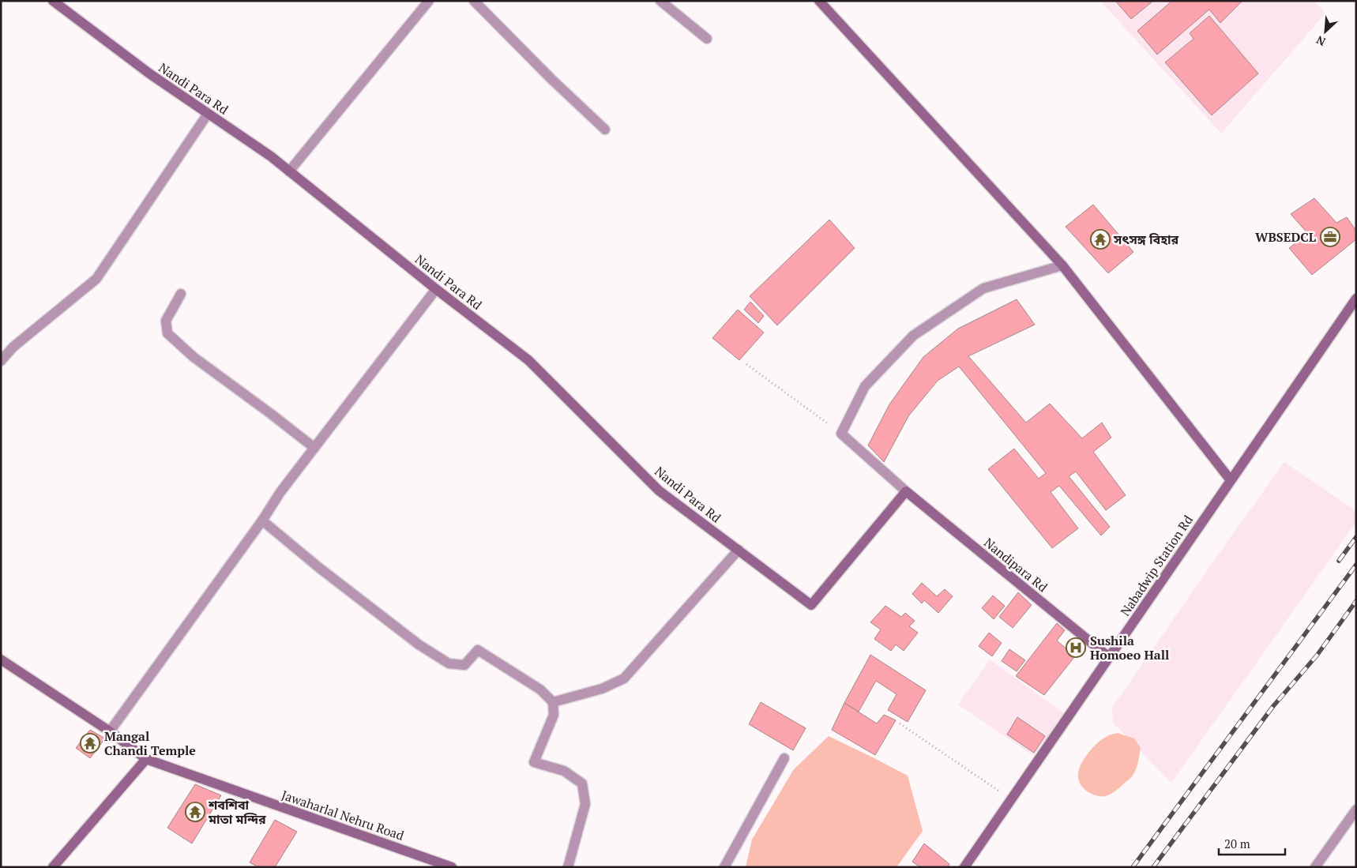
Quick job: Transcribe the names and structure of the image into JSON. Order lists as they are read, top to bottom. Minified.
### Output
{"streets":{"street":["Nandi Para Rd","Nandipara Rd","Nabadwip Station Rd","Jawaharlal Nehru Road"]},"crossings":[["Nandi Para Rd","Nandipara Rd"],["Nandipara Rd","Nabadwip Station Rd"]],"places":{"office":["WBSEDCL"],"temple":["সৎসঙ্গ বিহার","Mangal Chandi Temple","শবশিবা মাতা মন্দির"],"hospital":["Sushila Homoeo Hall"]},"scale_bar":"20 m","north":"bottom left"}
